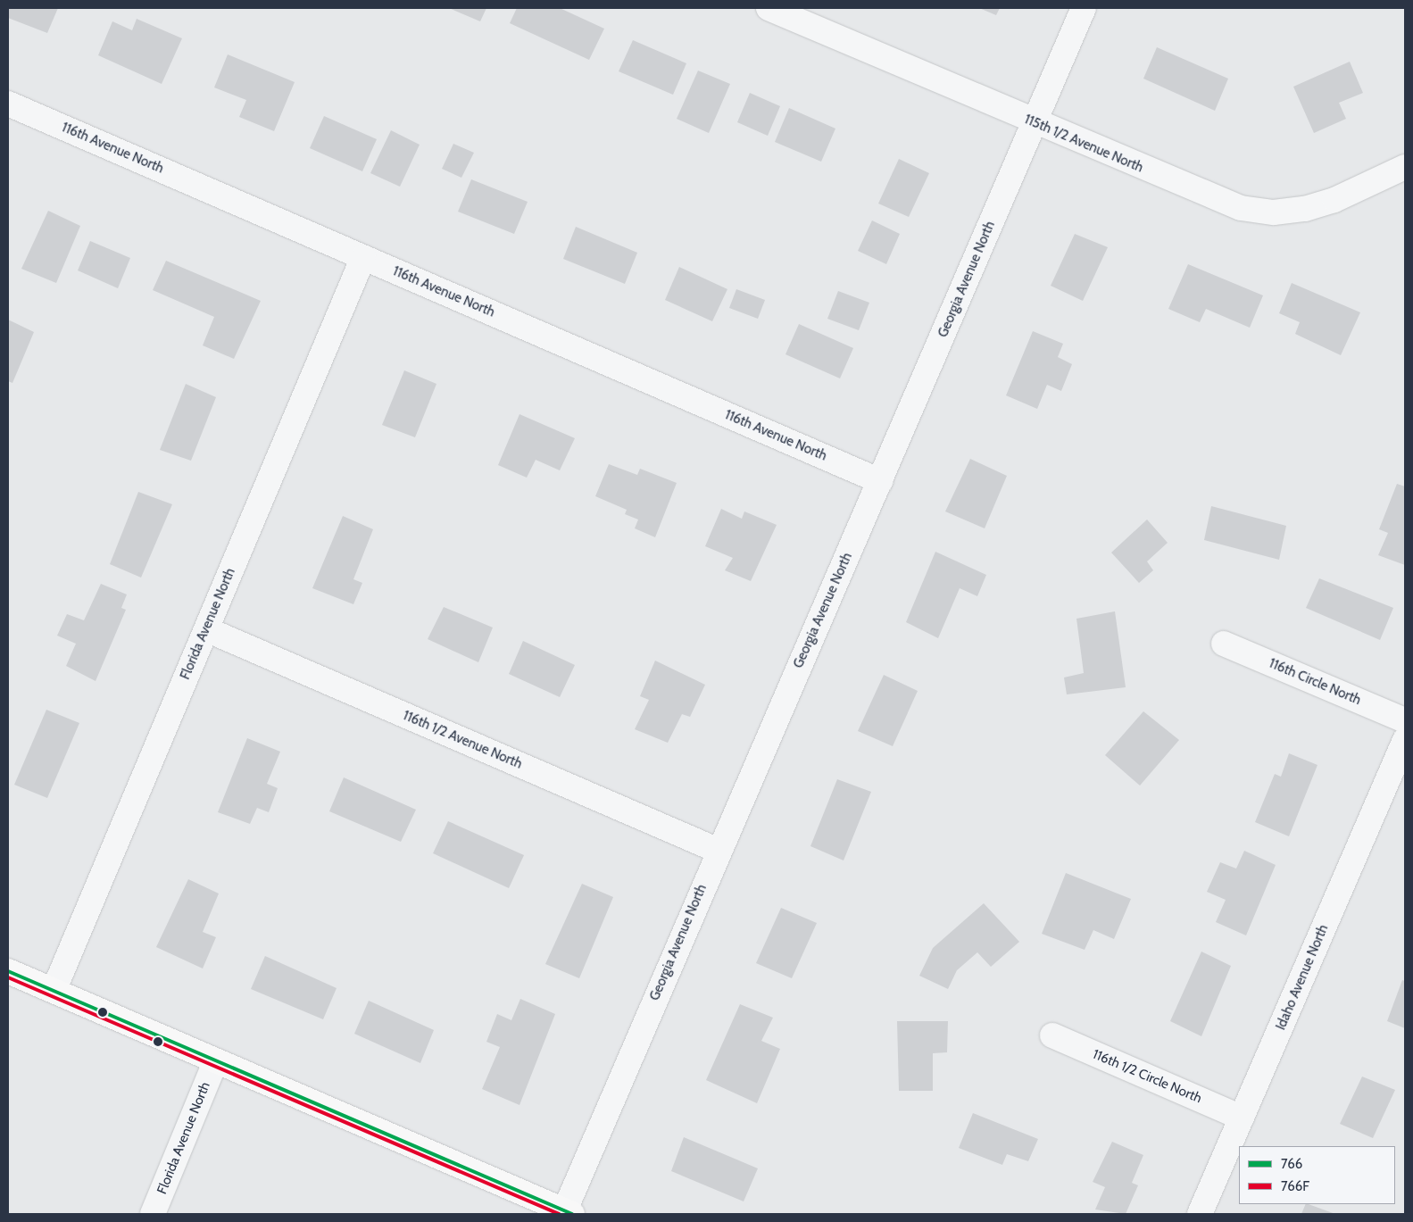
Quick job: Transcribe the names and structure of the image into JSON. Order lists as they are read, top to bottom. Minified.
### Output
{"streets":{"street":["115th 1/2 Avenue North","116th Avenue North","Georgia Avenue North","Florida Avenue North","116th Circle North","116th 1/2 Avenue North","Idaho Avenue North","116th 1/2 Circle North"]},"crossings":[["115th 1/2 Avenue North","Georgia Avenue North"],["116th Avenue North","Georgia Avenue North"],["116th Avenue North","Florida Avenue North"],["Georgia Avenue North","116th 1/2 Avenue North"],["Florida Avenue North","116th 1/2 Avenue North"],["Idaho Avenue North","116th 1/2 Circle North"]],"lines":["transit line 766","transit line 766F"],"legend":["766","766F"]}
